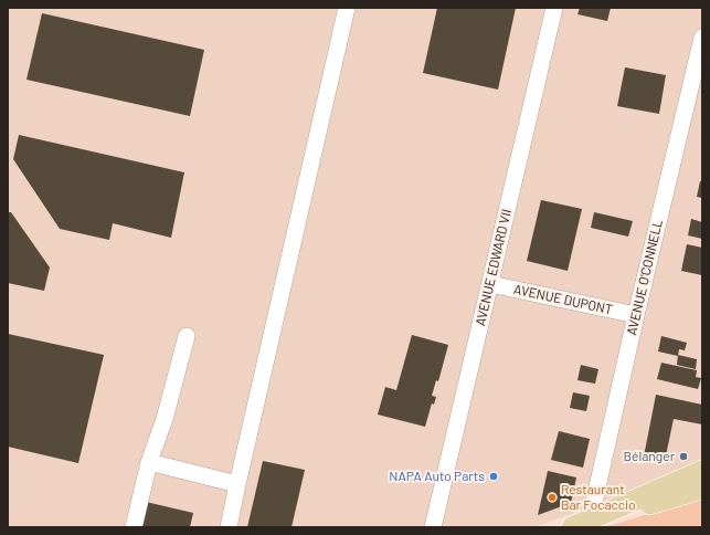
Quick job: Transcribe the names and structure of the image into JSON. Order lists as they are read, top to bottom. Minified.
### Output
{"streets":{"street":["AVENUE EDWARD VII","AVENUE O'CONNELL","AVENUE DUPONT"]},"crossings":[["AVENUE EDWARD VII","AVENUE DUPONT"],["AVENUE O'CONNELL","AVENUE DUPONT"]],"places":["Bélanger","NAPA Auto Parts","Restaurant Bar Focaccio"]}
